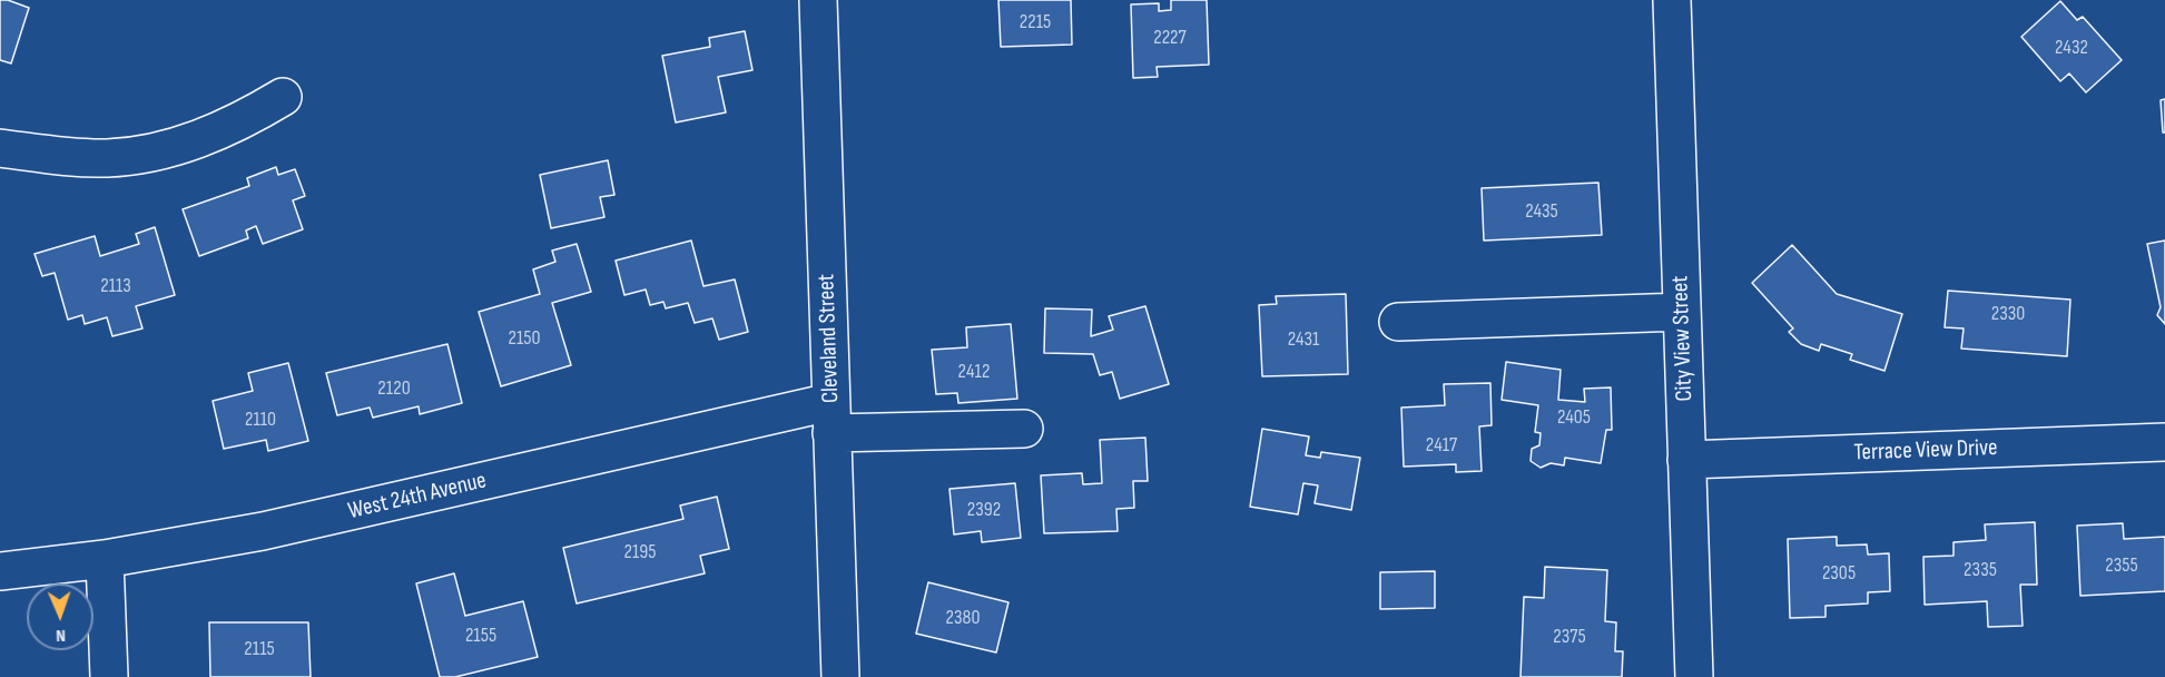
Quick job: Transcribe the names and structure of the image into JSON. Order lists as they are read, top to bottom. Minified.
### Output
{"streets":{"street":["Cleveland Street","City View Street","Terrace View Drive","West 24th Avenue"]},"crossings":[["Cleveland Street","West 24th Avenue"],["City View Street","Terrace View Drive"]],"house_numbers":["2215","2227","2432","2435","2113","2330","2150","2431","2412","2120","2405","2110","2417","2392","2195","2355","2335","2305","2380","2155","2375","2115"],"north":"bottom"}
